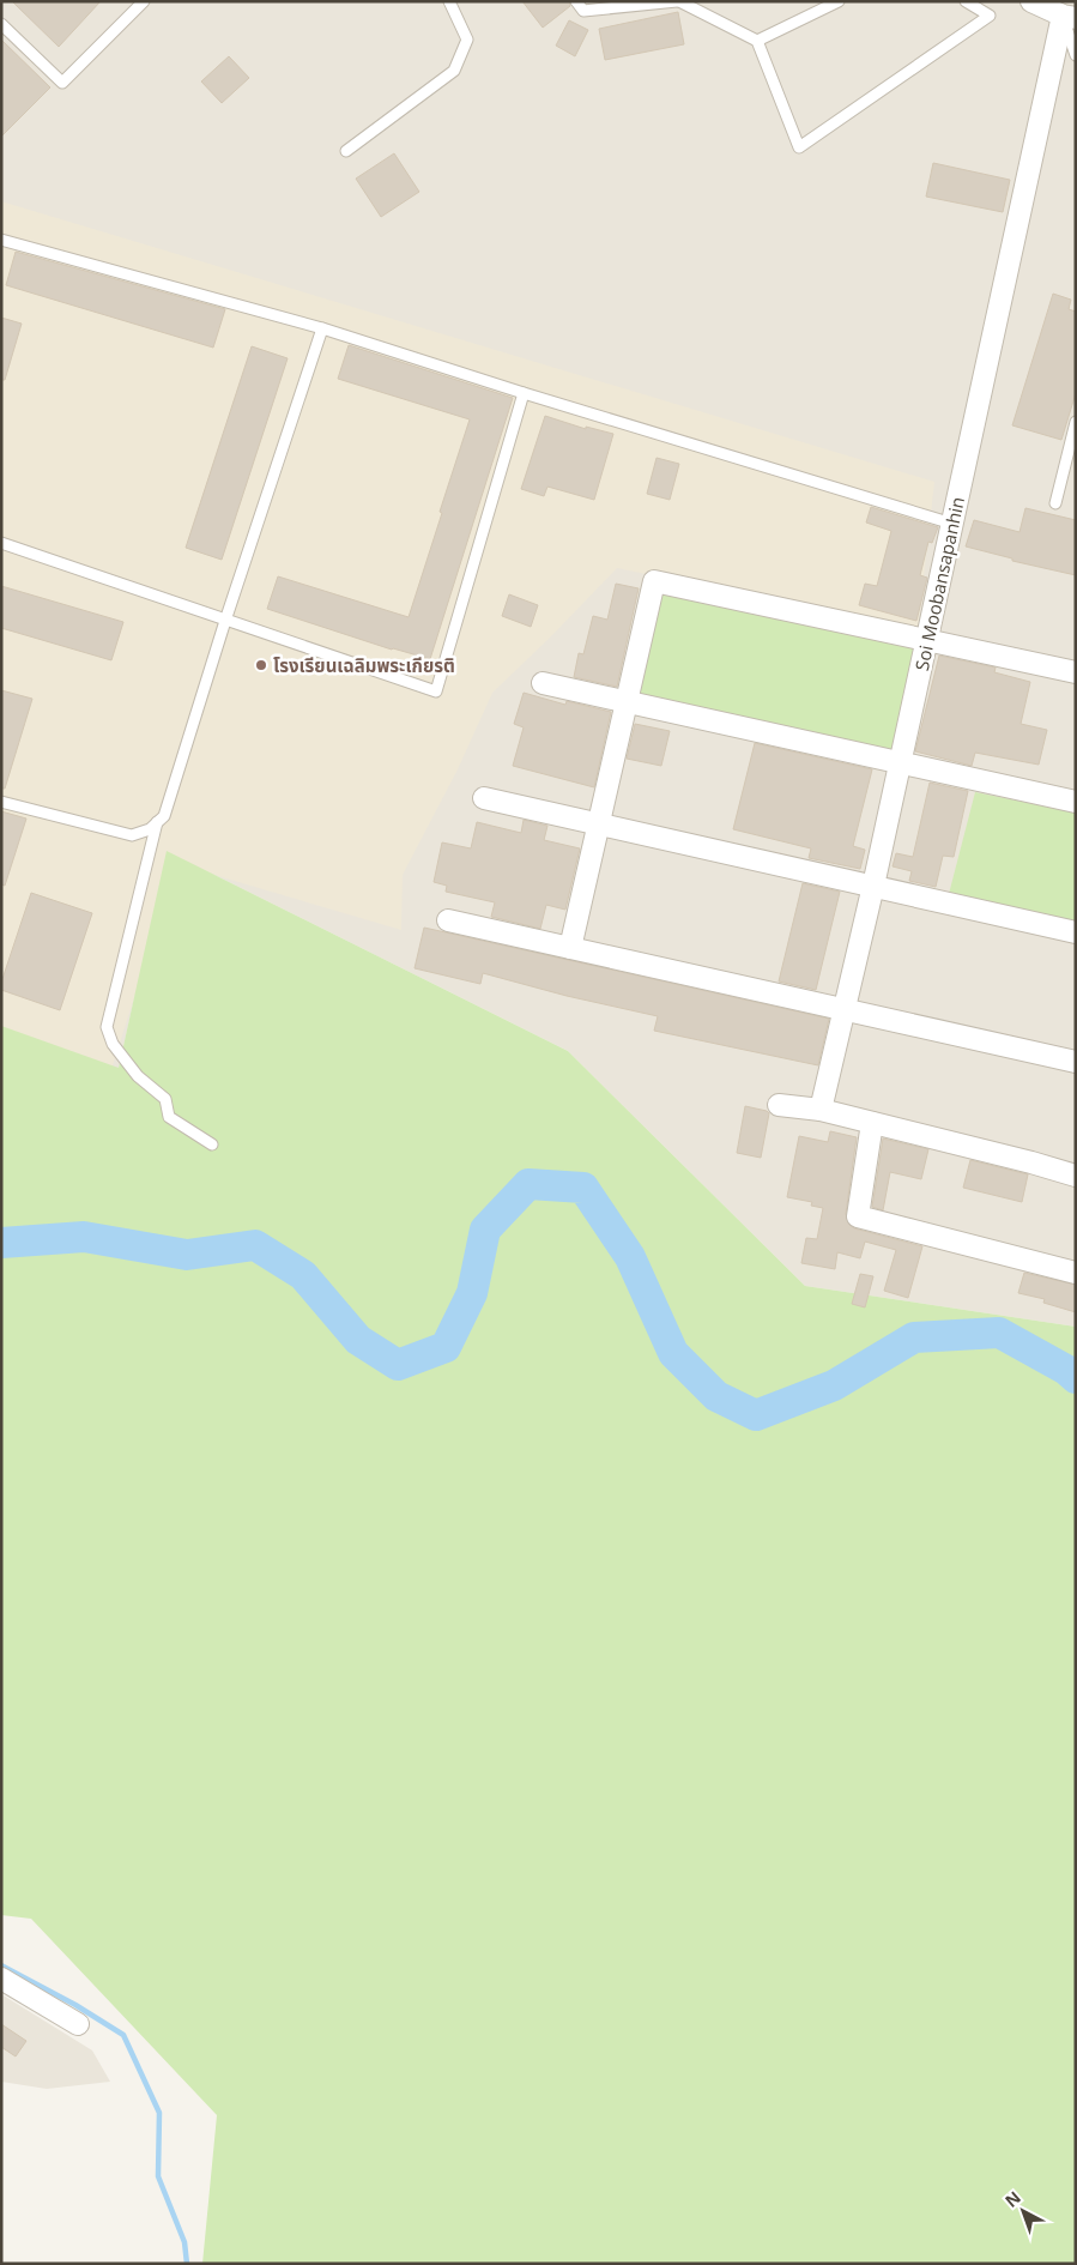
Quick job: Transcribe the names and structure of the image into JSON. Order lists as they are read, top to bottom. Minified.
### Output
{"streets":{"street":["Soi Moobansapanhin"]},"places":["โรงเรียนเฉลิมพระเกียรติ"],"north":"top left"}
